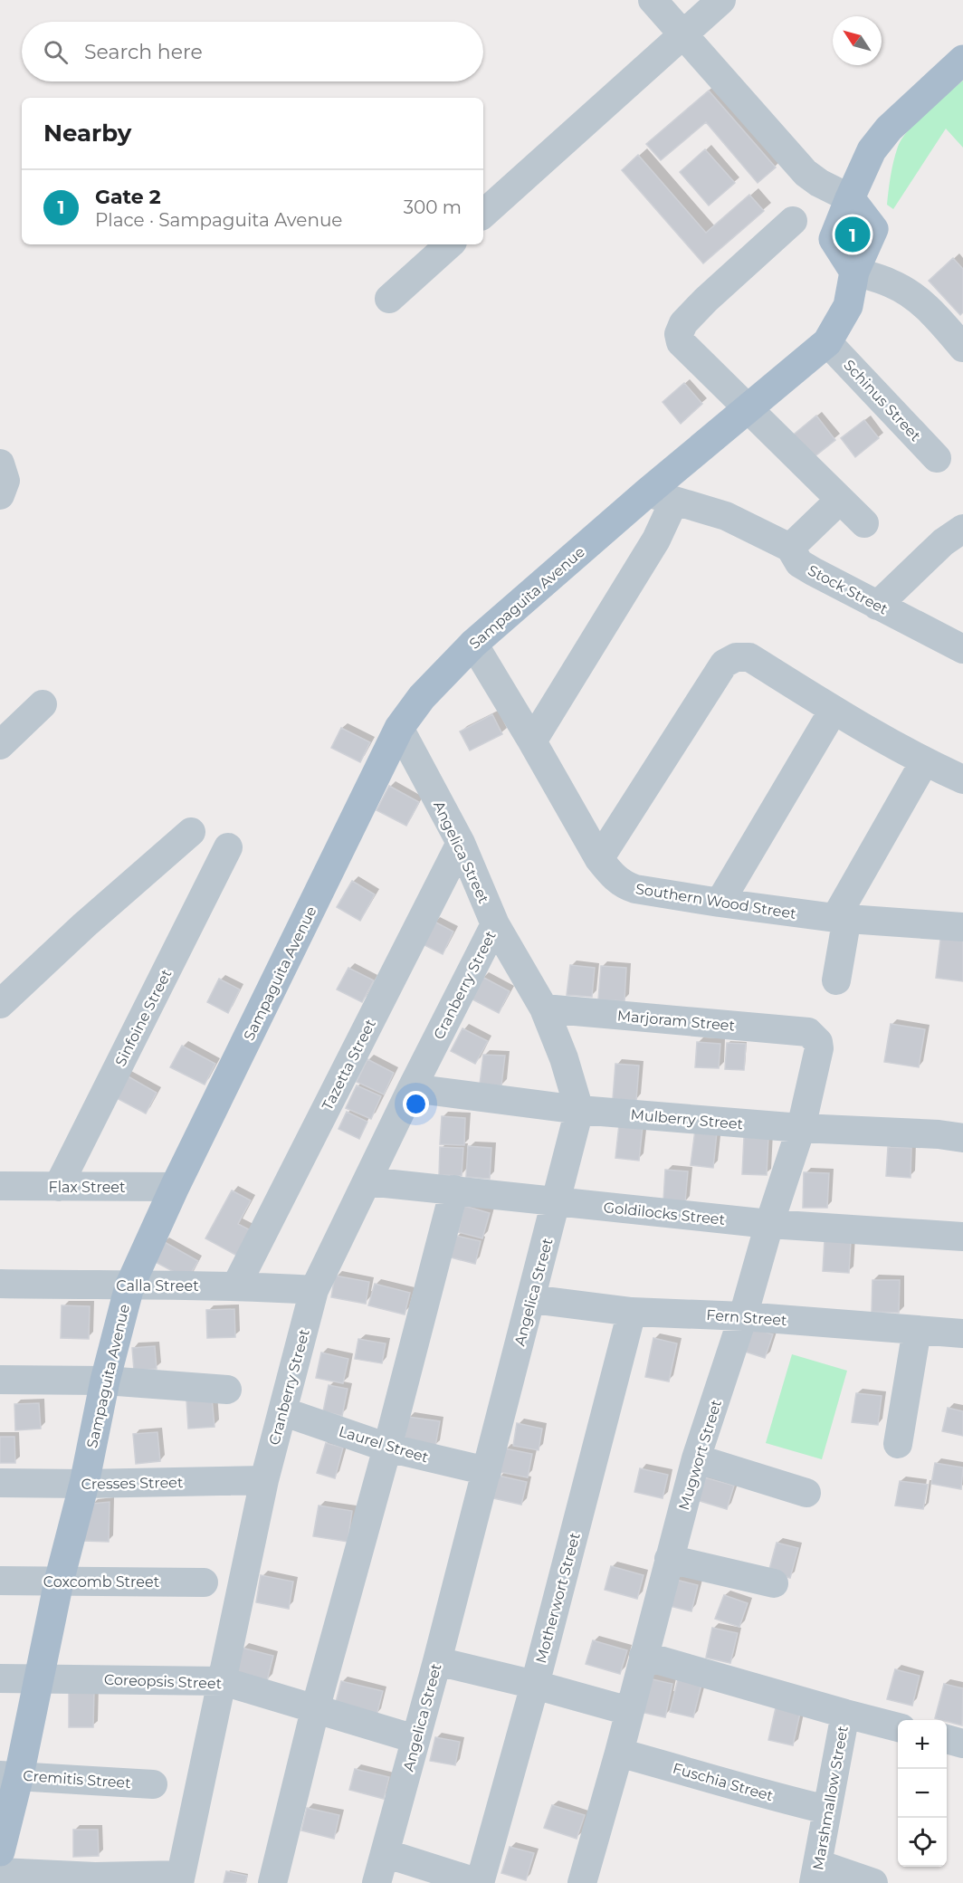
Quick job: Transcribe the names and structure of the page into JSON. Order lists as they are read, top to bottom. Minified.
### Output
{"streets":{"main road":["Sampaguita Avenue"],"street":["Schinus Street","Stock Street","Angelica Street","Southern Wood Street","Cranberry Street","Sinfoine Street","Marjoram Street","Tazetta Street","Mulberry Street","Flax Street","Goldilocks Street","Calla Street","Fern Street","Laurel Street","Mugwort Street","Cresses Street","Coxcomb Street","Motherwort Street","Coreopsis Street","Cremitis Street","Fuschia Street","Marshmallow Street"]},"crossings":[["Schinus Street","Sampaguita Avenue"],["Stock Street","Sampaguita Avenue"],["Sampaguita Avenue","Angelica Street"],["Sampaguita Avenue","Southern Wood Street"],["Sampaguita Avenue","Flax Street"],["Sampaguita Avenue","Calla Street"],["Sampaguita Avenue","Cresses Street"],["Sampaguita Avenue","Coxcomb Street"],["Sampaguita Avenue","Coreopsis Street"],["Sampaguita Avenue","Cremitis Street"],["Angelica Street","Cranberry Street"],["Angelica Street","Marjoram Street"],["Angelica Street","Tazetta Street"],["Angelica Street","Mulberry Street"],["Angelica Street","Goldilocks Street"],["Angelica Street","Fern Street"],["Angelica Street","Laurel Street"],["Angelica Street","Coreopsis Street"],["Cranberry Street","Mulberry Street"],["Cranberry Street","Goldilocks Street"],["Cranberry Street","Calla Street"],["Cranberry Street","Laurel Street"],["Cranberry Street","Cresses Street"],["Cranberry Street","Coreopsis Street"],["Sinfoine Street","Flax Street"],["Marjoram Street","Mugwort Street"],["Tazetta Street","Calla Street"],["Mulberry Street","Mugwort Street"],["Goldilocks Street","Mugwort Street"],["Fern Street","Mugwort Street"],["Fern Street","Motherwort Street"],["Mugwort Street","Fuschia Street"],["Fuschia Street","Marshmallow Street"]],"north":"top left","page":{"search":"Search here","heading":"Nearby","list":[{"mark":"1","name":"Gate 2","note":"Place · Sampaguita Avenue","value":"300 m"}],"pins":"1","map_buttons":["+","−"]}}
